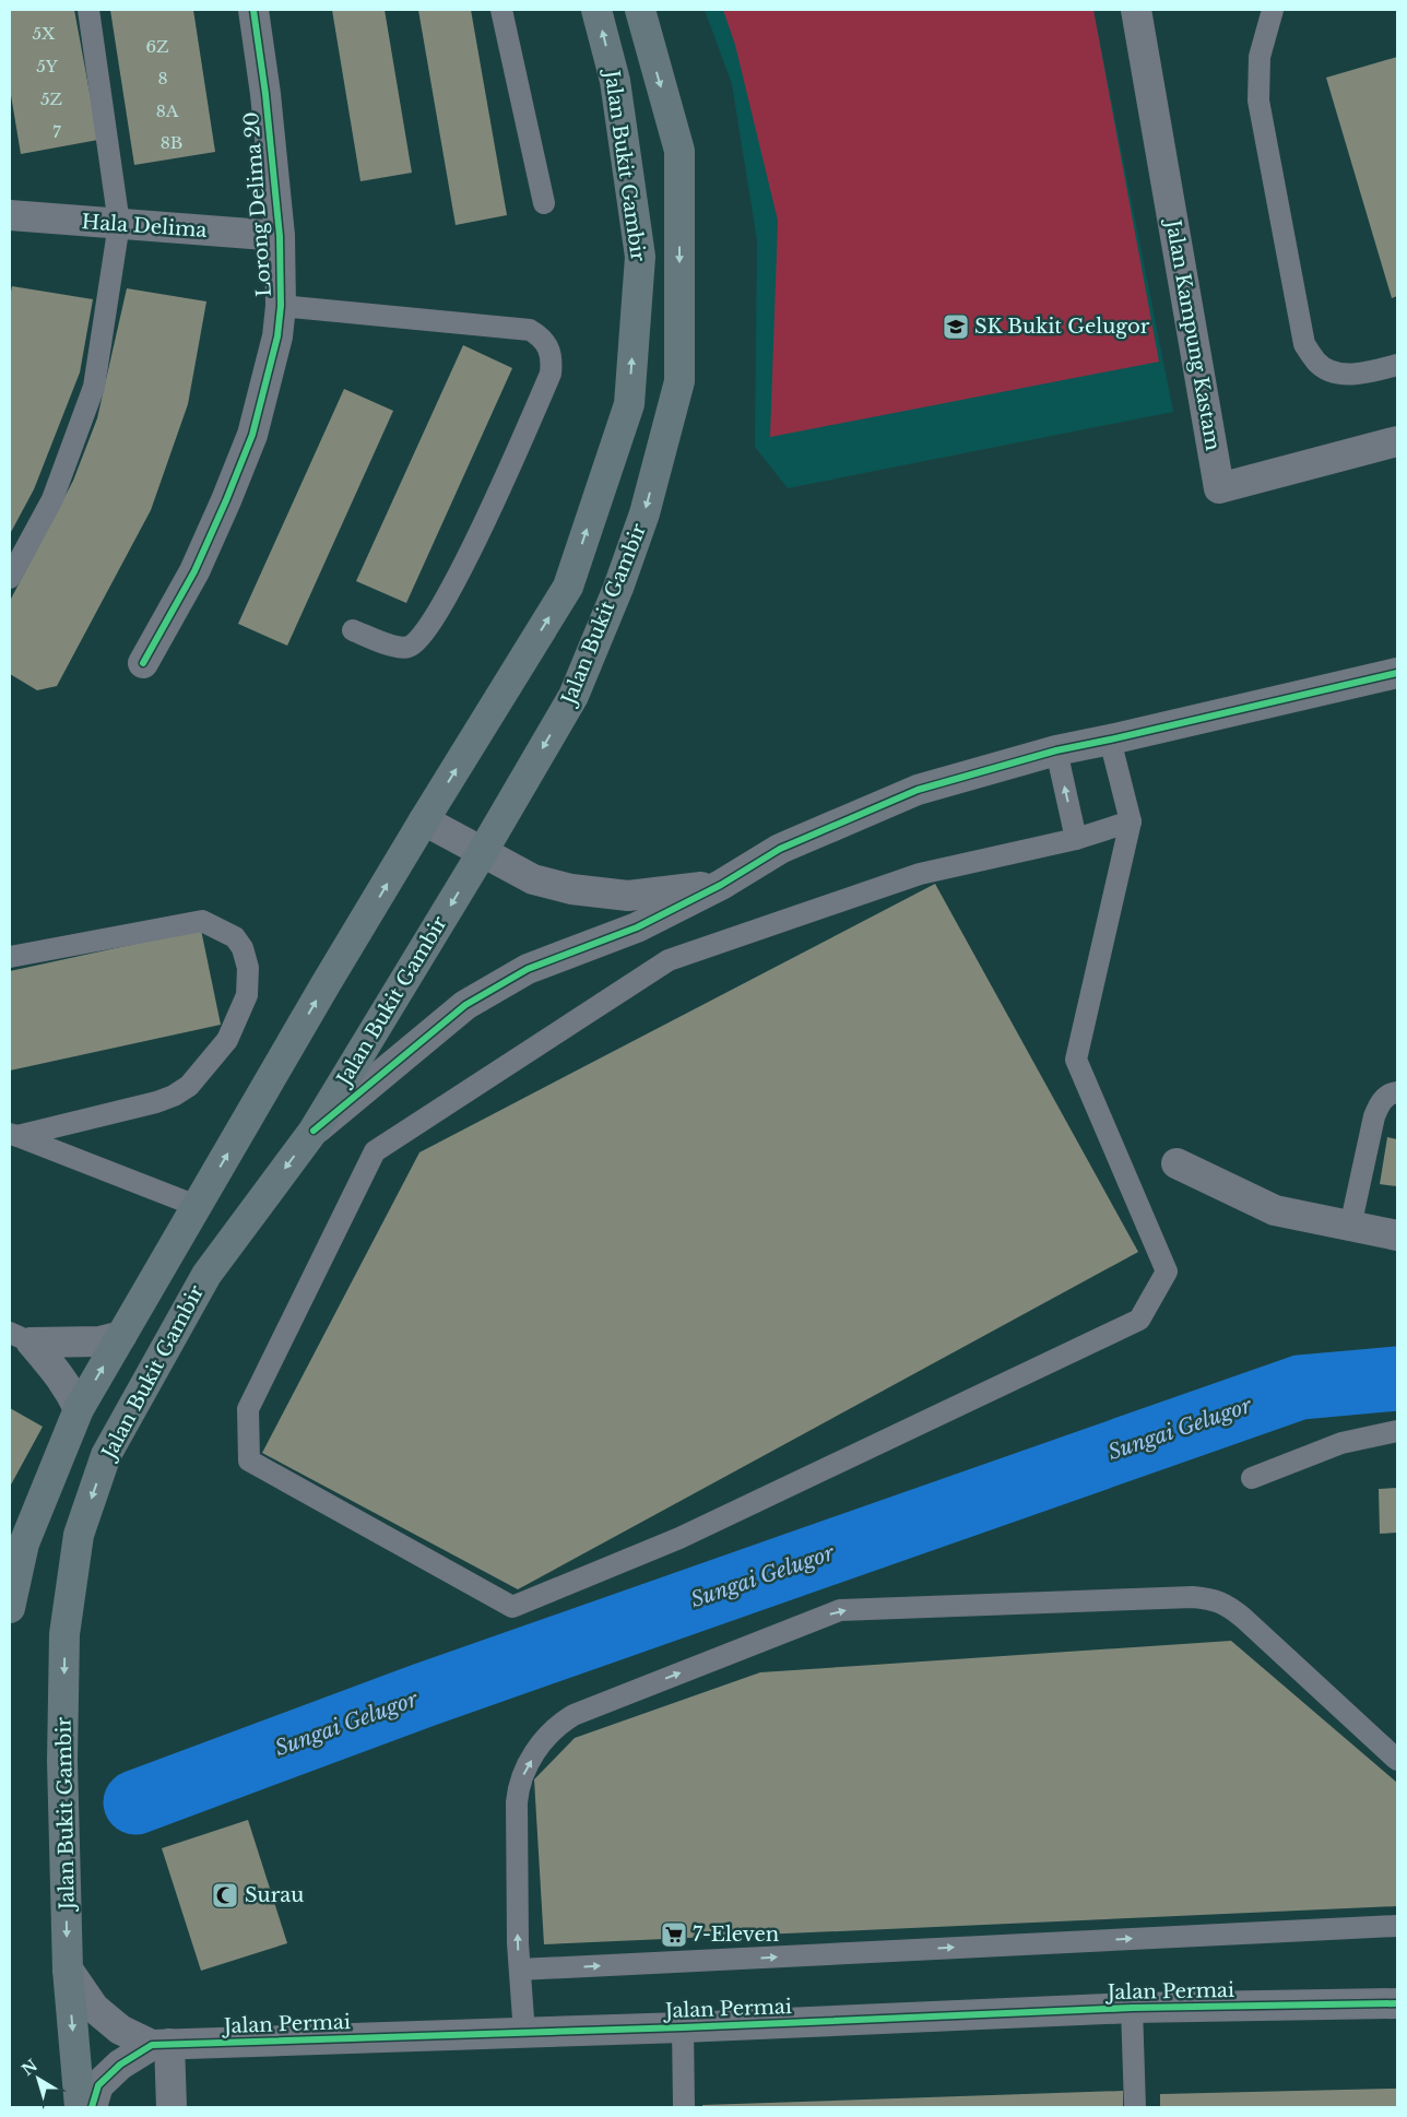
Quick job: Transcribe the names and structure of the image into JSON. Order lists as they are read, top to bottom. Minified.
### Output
{"streets":{"main road":["Jalan Bukit Gambir"],"street":["Lorong Delima 20","Hala Delima","Jalan Kampung Kastam","Jalan Permai"]},"crossings":[["Jalan Bukit Gambir","Jalan Permai"],["Lorong Delima 20","Hala Delima"]],"water":["Sungai Gelugor"],"places":{"school or university":["SK Bukit Gelugor"],"mosque":["Surau"],"supermarket":["7-Eleven"]},"house_numbers":["5X","6Z","5Y","8","5Z","8A","7","8B"],"north":"top left"}
